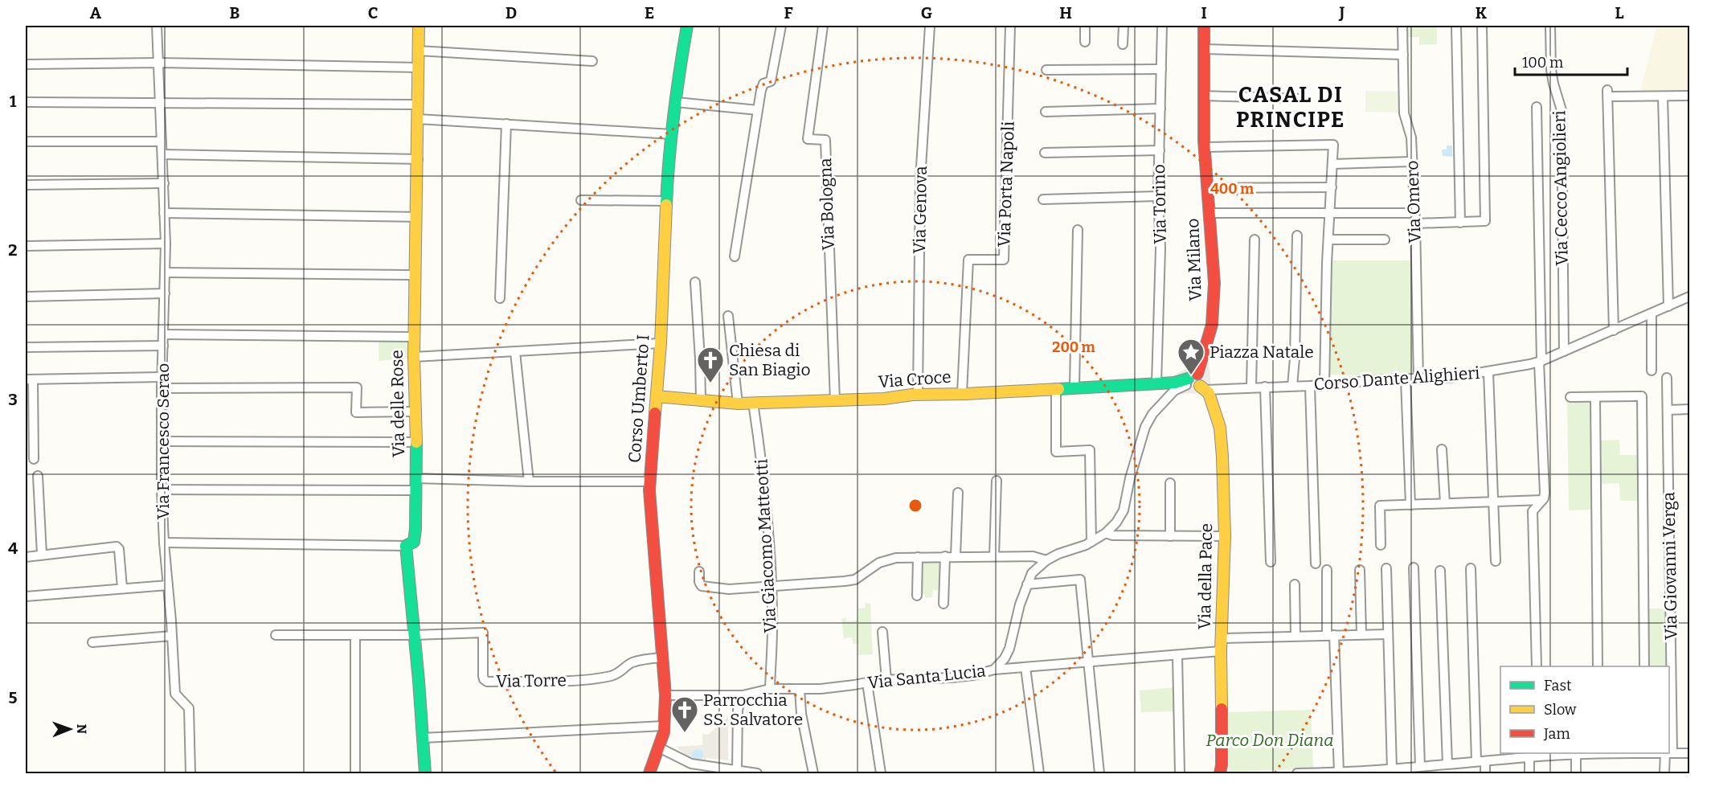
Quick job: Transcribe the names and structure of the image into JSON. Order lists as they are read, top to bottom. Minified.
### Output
{"streets":{"street":["Via Porta Napoli","Via Cecco Angiolieri","Via Omero","Via Bologna","Via Torino","Via Genova","Via Milano","Corso Dante Alighieri","Via Croce","Corso Umberto I","Via delle Rose","Via Francesco Serao","Via Giacomo Matteotti","Via Giovanni Verga","Via della Pace","Via Santa Lucia","Via Torre"]},"crossings":[["Via Porta Napoli","Via Croce"],["Via Cecco Angiolieri","Corso Dante Alighieri"],["Via Omero","Corso Dante Alighieri"],["Via Bologna","Via Croce"],["Via Torino","Via Croce"],["Via Genova","Via Croce"],["Via Milano","Via Croce"],["Via Milano","Via Santa Lucia"],["Corso Dante Alighieri","Via della Pace"],["Via Croce","Corso Umberto I"],["Via Croce","Via Giacomo Matteotti"],["Via Croce","Via Santa Lucia"],["Corso Umberto I","Via Santa Lucia"],["Corso Umberto I","Via Torre"],["Via delle Rose","Via Torre"],["Via Giacomo Matteotti","Via Santa Lucia"]],"districts":["CASAL DI PRINCIPE"],"parks":["Parco Don Diana"],"places":{"place":["Piazza Natale"],"church":["Chiesa di San Biagio","Parrocchia SS. Salvatore"]},"legend":["Fast","Slow","Jam"],"scale_bar":"100 m","north":"right","grid":{"columns":["A","B","C","D","E","F","G","H","I","J","K","L"],"rows":["1","2","3","4","5"]},"rings":["400 m","200 m"]}
